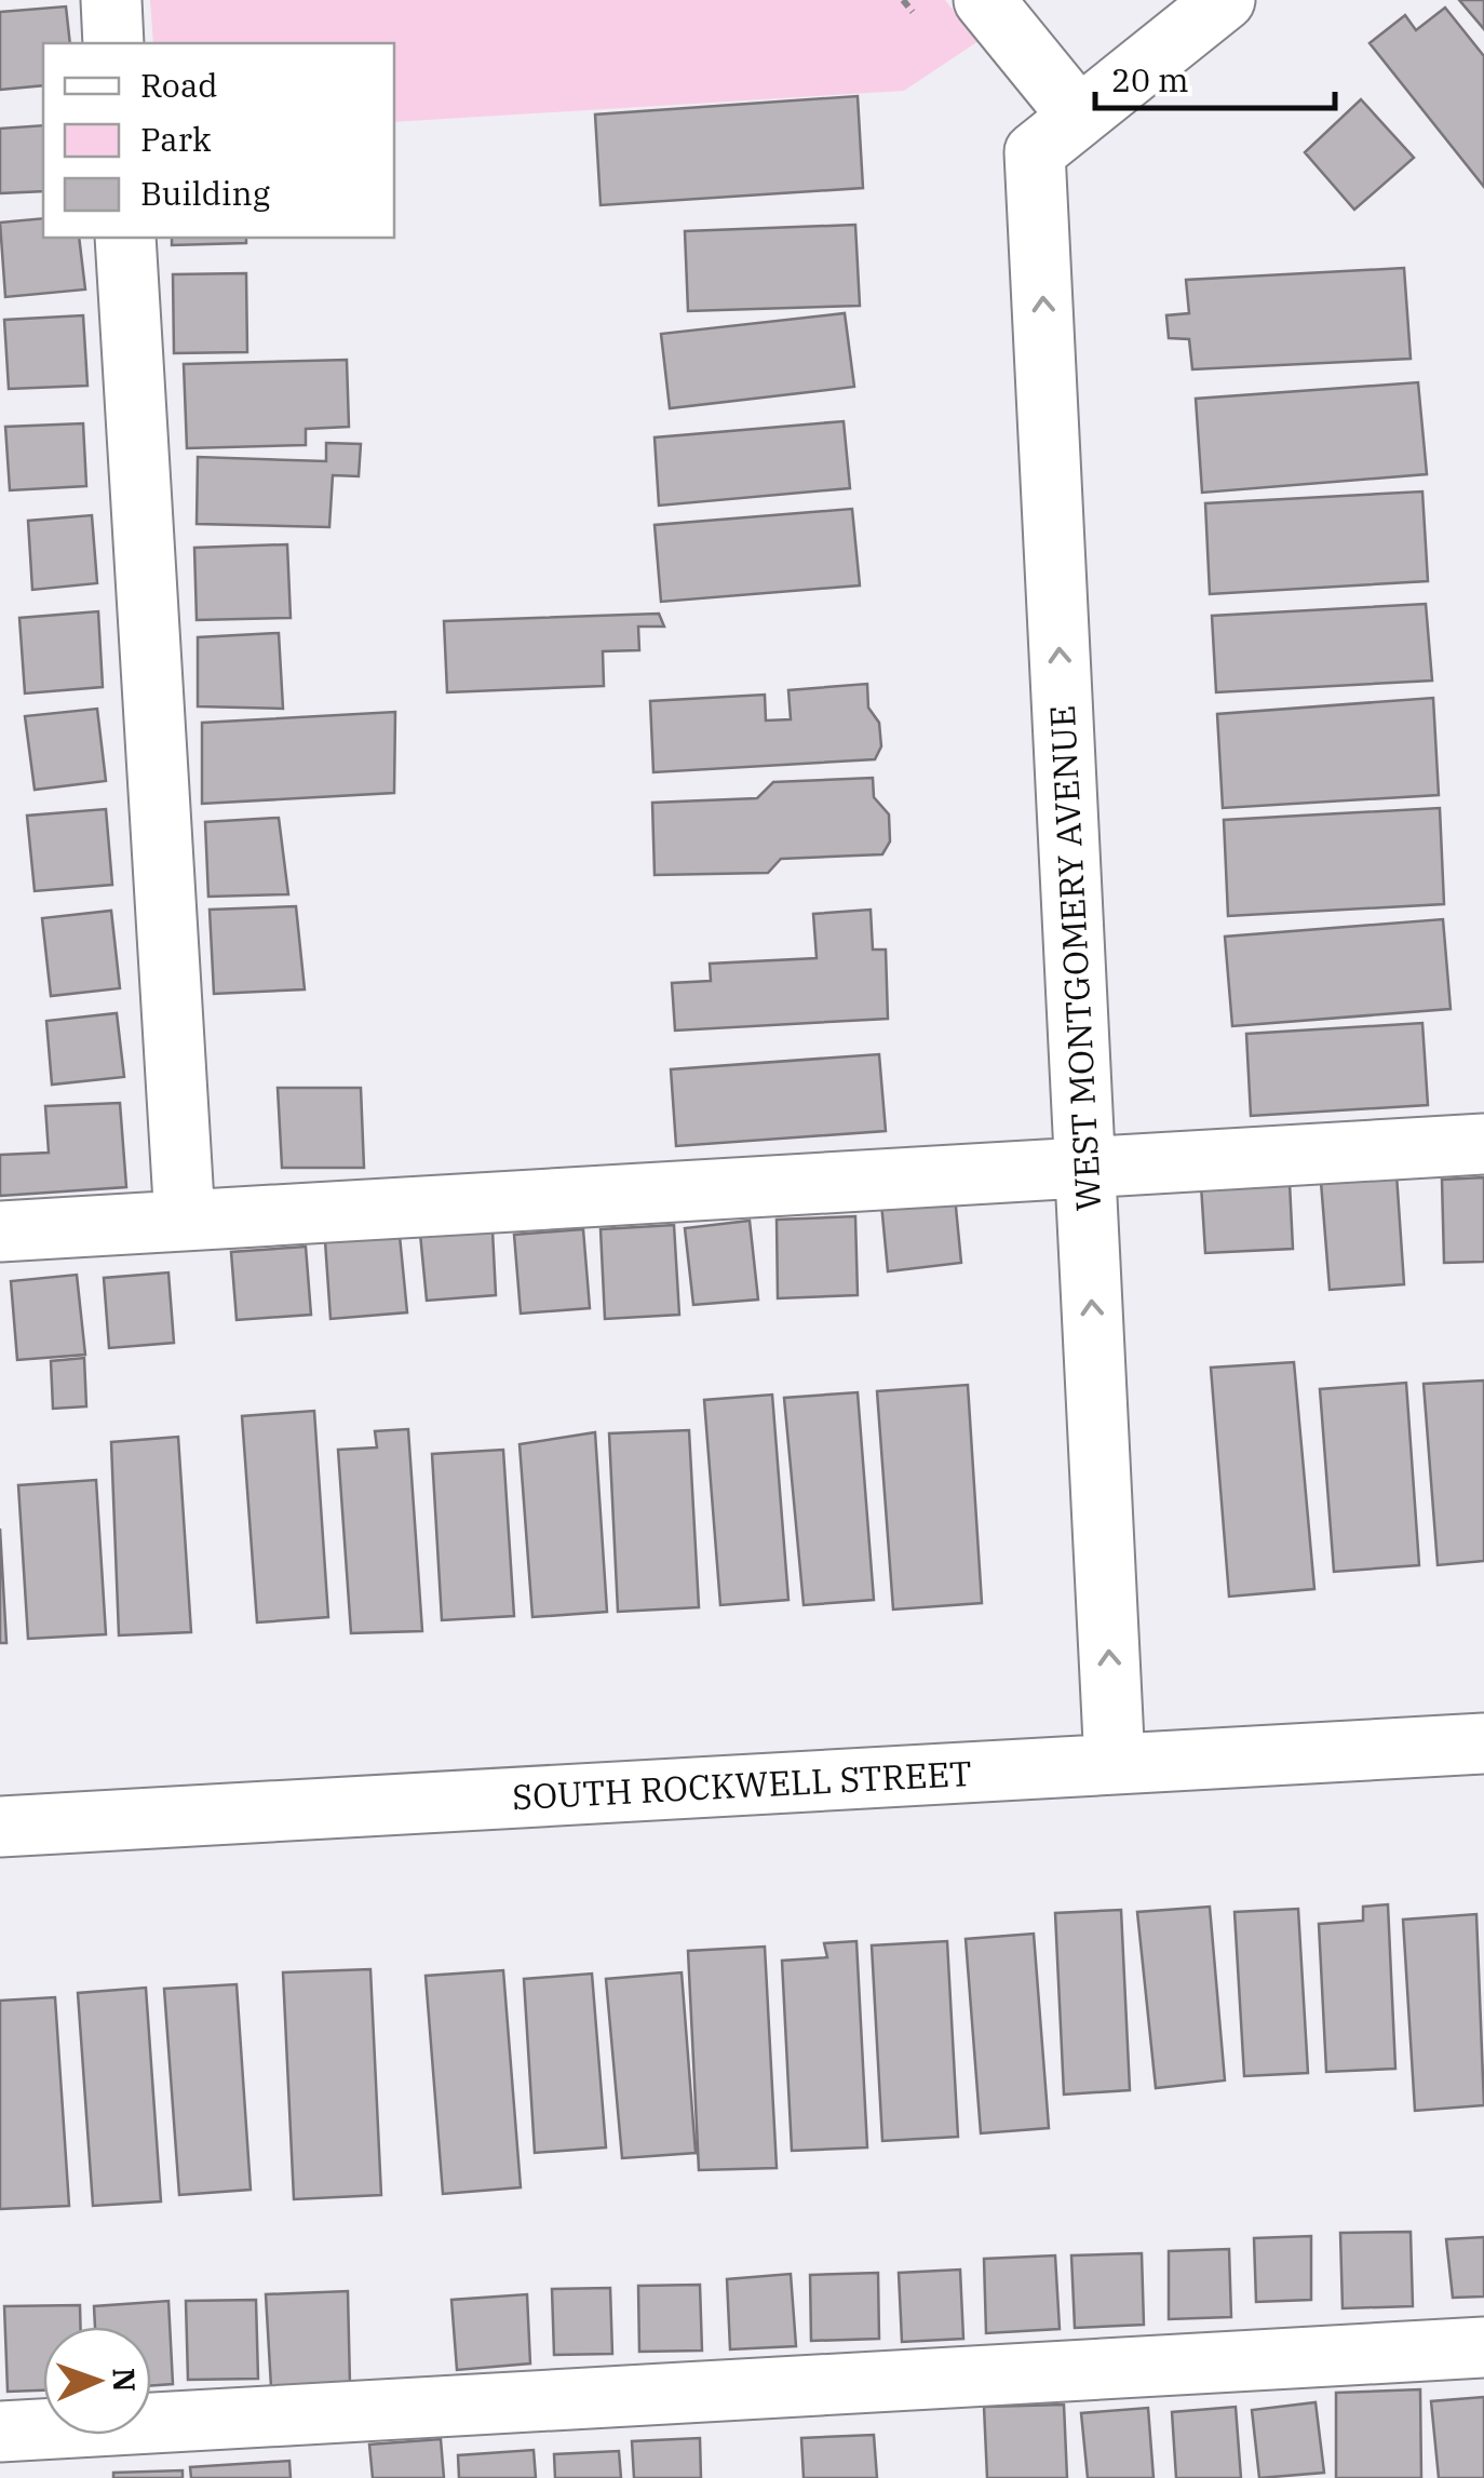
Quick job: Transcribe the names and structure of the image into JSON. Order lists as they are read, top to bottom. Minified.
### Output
{"streets":{"street":["WEST MONTGOMERY AVENUE","SOUTH ROCKWELL STREET"]},"crossings":[["WEST MONTGOMERY AVENUE","SOUTH ROCKWELL STREET"]],"one_way":["WEST MONTGOMERY AVENUE"],"legend":["Road","Park","Building"],"scale_bar":"20 m","north":"right"}
